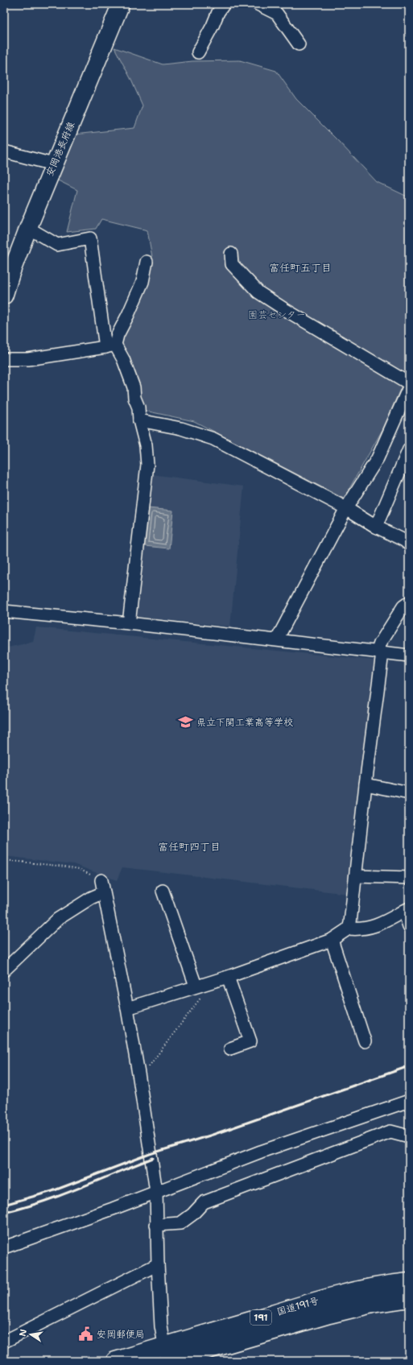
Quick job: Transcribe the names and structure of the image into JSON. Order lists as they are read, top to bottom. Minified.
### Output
{"streets":{"highway":["国道191号","191"],"main road":["安岡港長府線"]},"districts":["富任町五丁目","富任町四丁目"],"parks":["園芸センター"],"places":{"school or university":["県立下関工業高等学校"],"public building":["安岡郵便局"]},"north":"left"}
